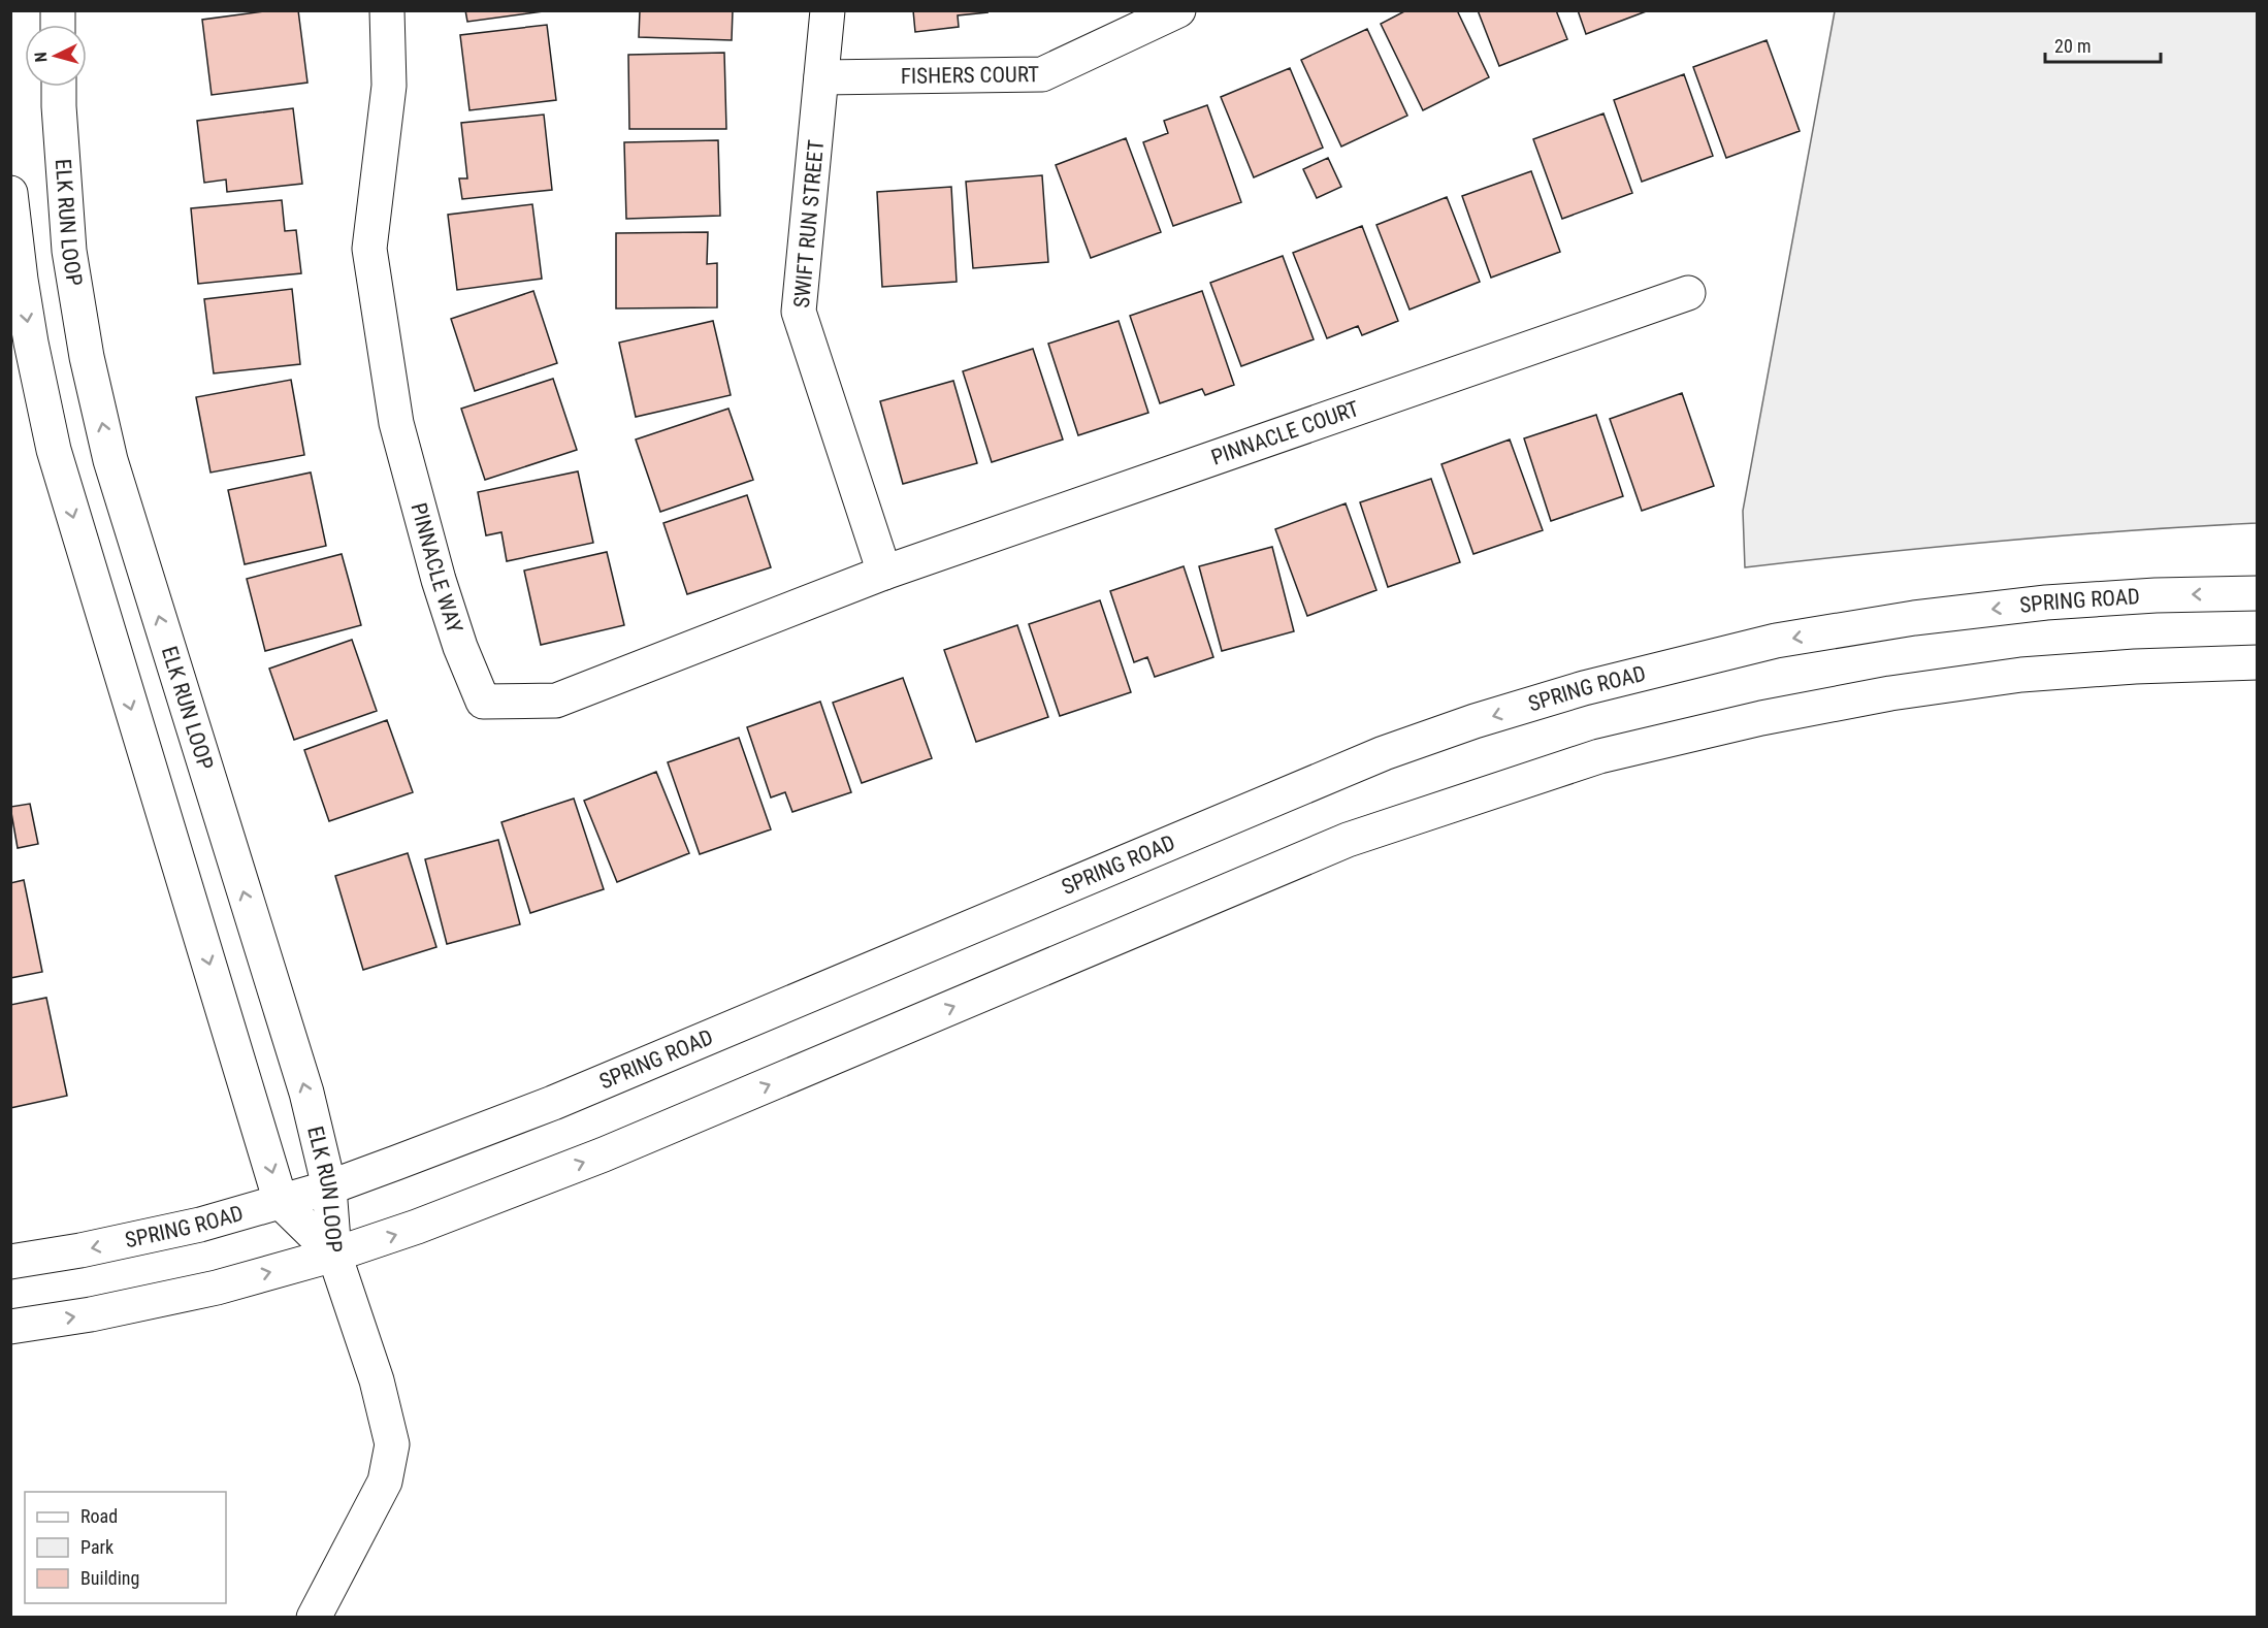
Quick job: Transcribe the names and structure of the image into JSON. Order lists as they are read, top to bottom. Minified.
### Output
{"streets":{"street":["FISHERS COURT","ELK RUN LOOP","SWIFT RUN STREET","PINNACLE COURT","PINNACLE WAY","SPRING ROAD"]},"crossings":[["FISHERS COURT","SWIFT RUN STREET"],["ELK RUN LOOP","SPRING ROAD"],["SWIFT RUN STREET","PINNACLE COURT"],["SWIFT RUN STREET","PINNACLE WAY"],["PINNACLE COURT","PINNACLE WAY"]],"legend":["Road","Park","Building"],"scale_bar":"20 m","north":"left"}
